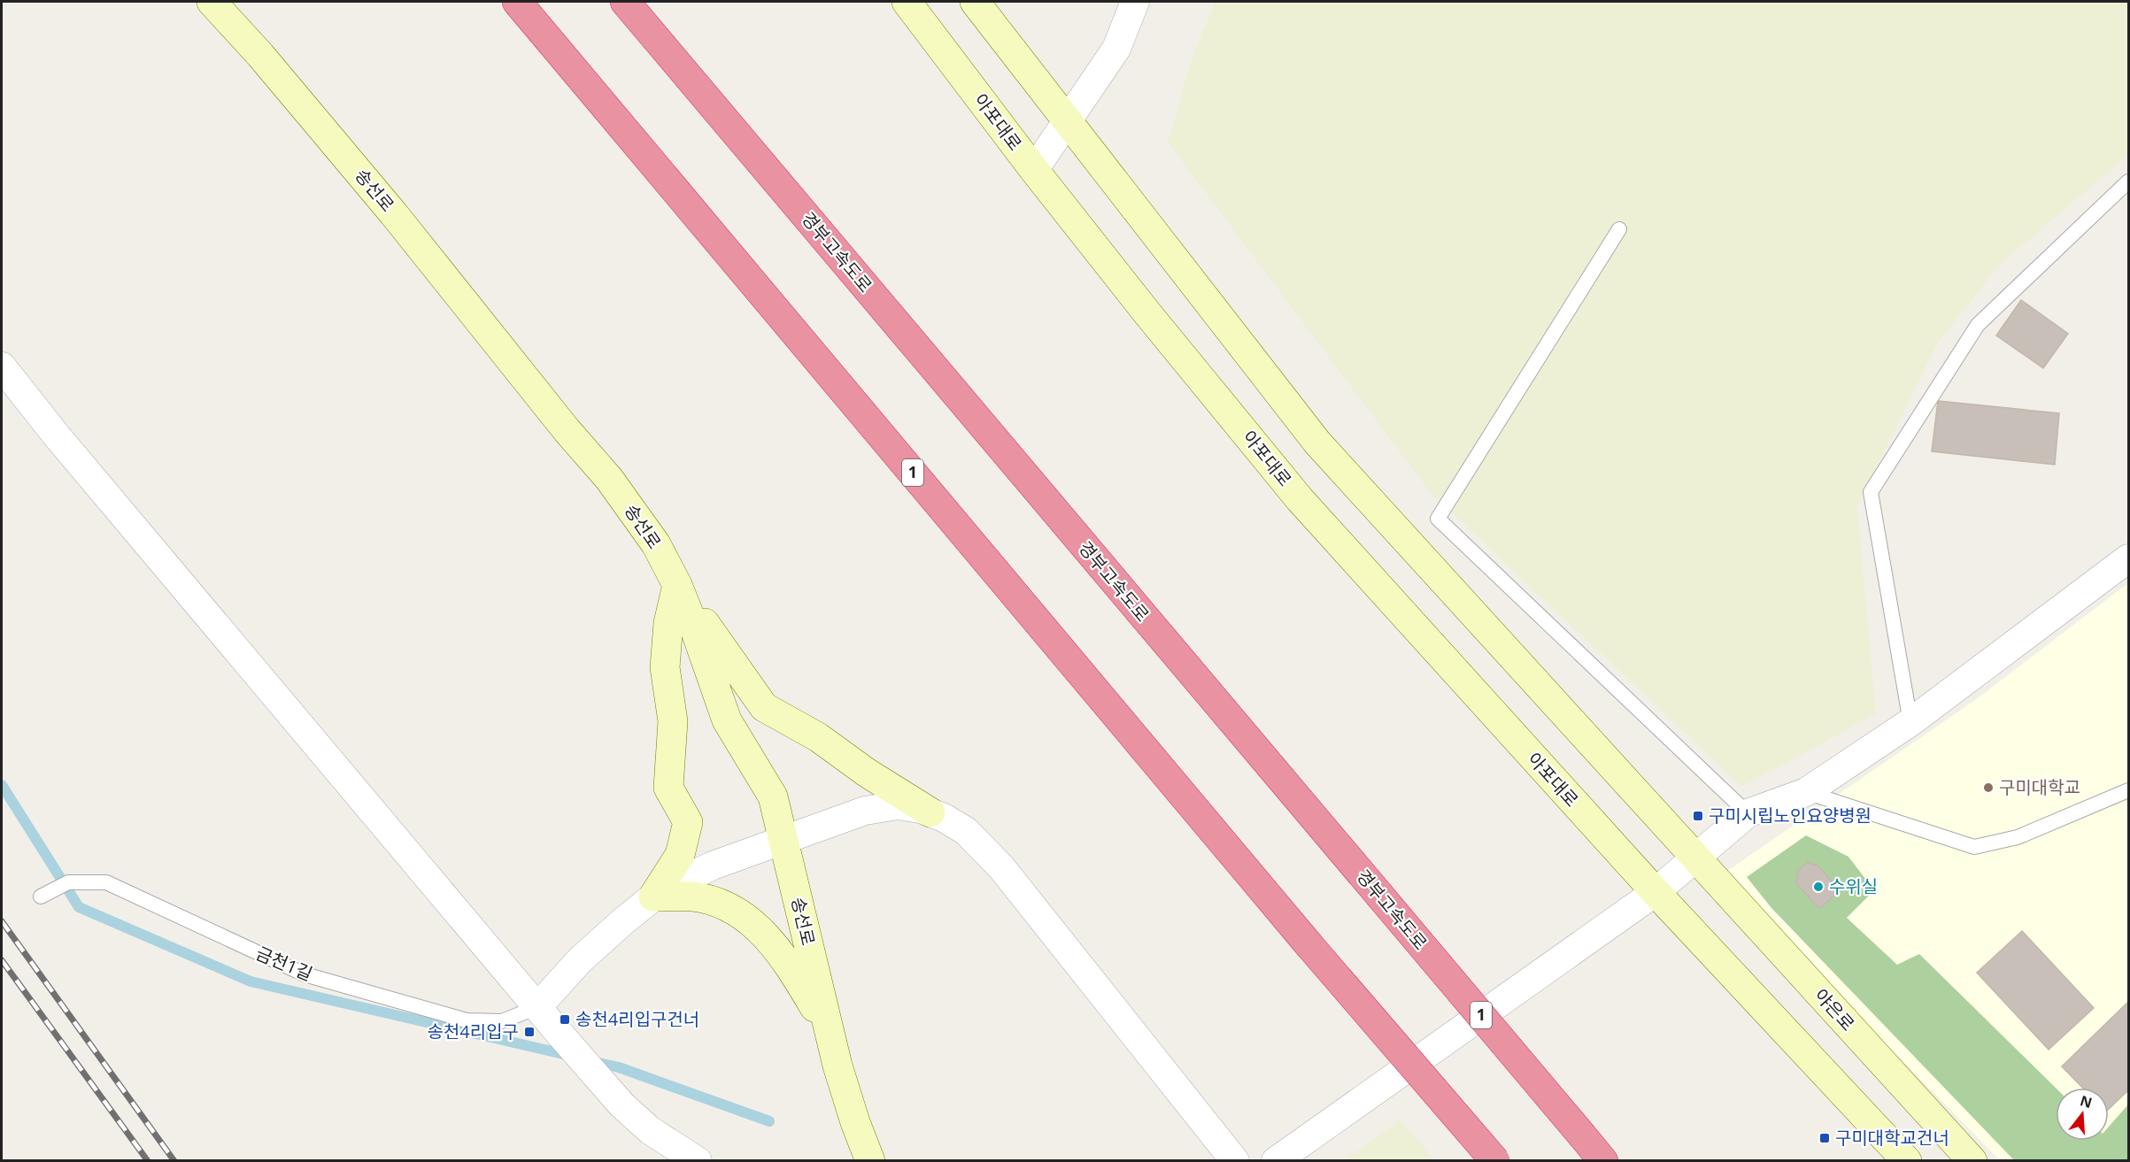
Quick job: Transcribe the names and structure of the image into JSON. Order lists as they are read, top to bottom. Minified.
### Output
{"streets":{"highway":["경부고속도로","1"],"main road":["아포대로","송선로","야은로"],"lane":["금천1길"]},"places":{"other":["구미대학교","수위실"],"transit":["구미시립노인요양병원","송천4리입구건너","송천4리입구","구미대학교건너"]},"north":"top"}
